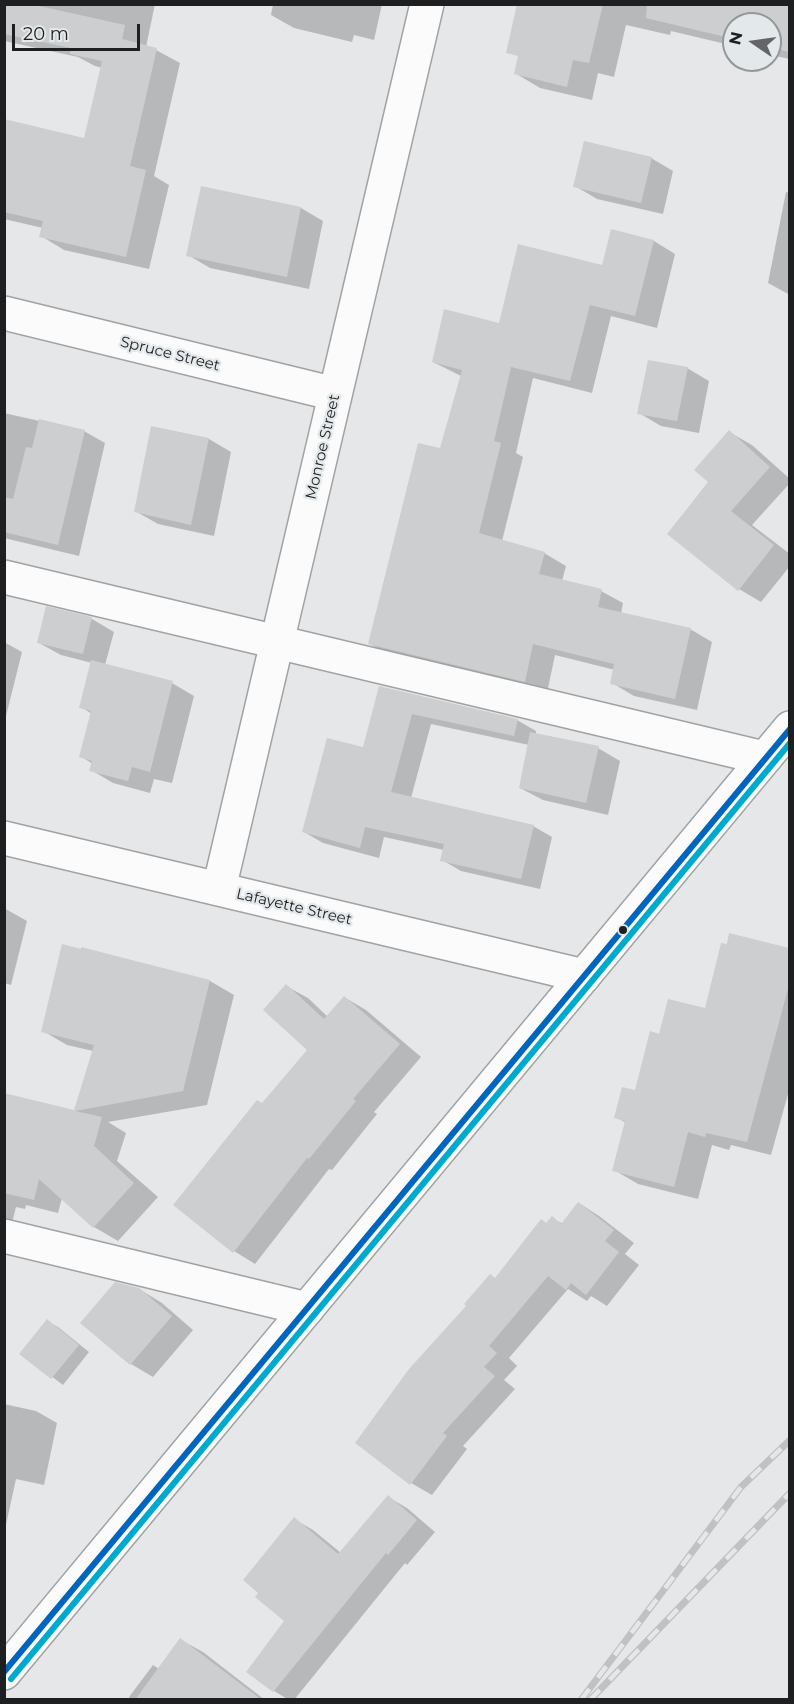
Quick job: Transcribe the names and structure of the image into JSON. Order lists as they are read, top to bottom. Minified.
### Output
{"streets":{"street":["Spruce Street","Monroe Street","Lafayette Street"]},"crossings":[["Spruce Street","Monroe Street"],["Monroe Street","Lafayette Street"]],"scale_bar":"20 m","north":"left"}
